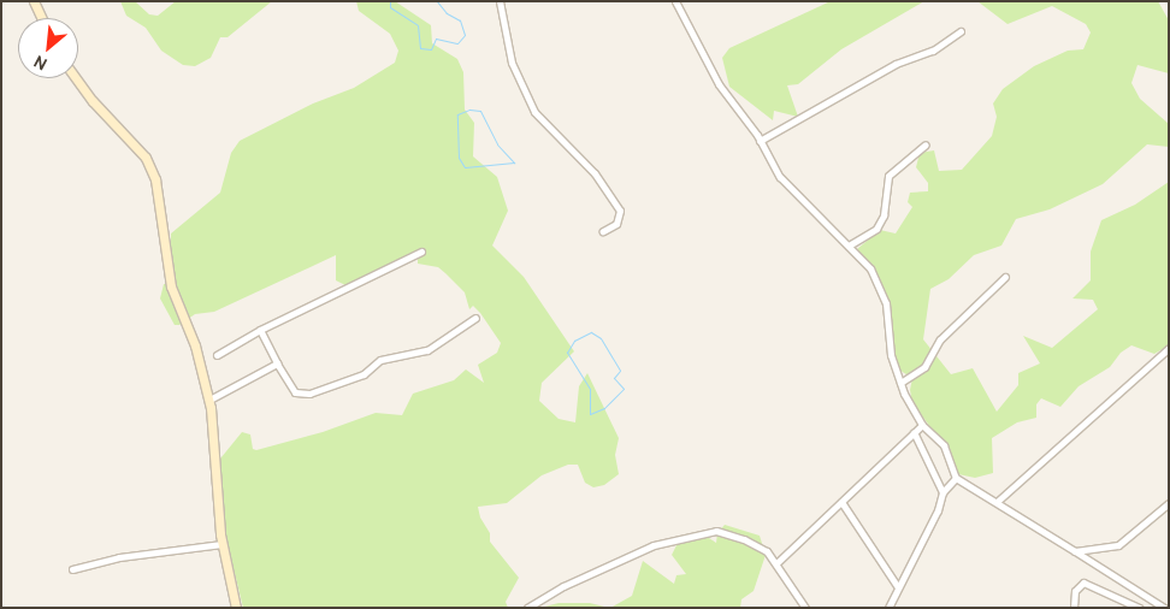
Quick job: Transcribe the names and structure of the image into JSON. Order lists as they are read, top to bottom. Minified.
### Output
{"north":"bottom left"}
